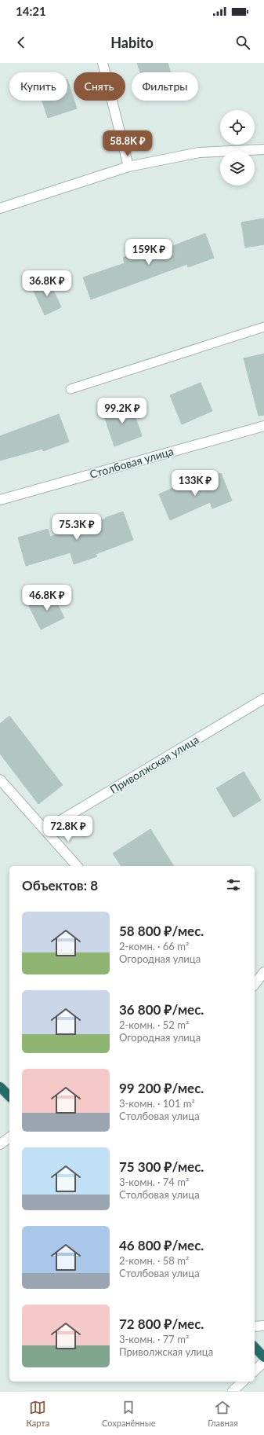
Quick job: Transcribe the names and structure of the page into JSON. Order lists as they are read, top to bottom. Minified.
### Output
{"streets":{"street":["Столбовая улица","Приволжская улица"]},"page":{"status":"14:21","header":"Habito","chip":["Купить","Снять","Фильтры"],"price":["58.8K ₽","159K ₽","36.8K ₽","99.2K ₽","133K ₽","75.3K ₽","46.8K ₽","72.8K ₽"],"heading":"Объектов: 8","list":[{"name":"58 800 ₽/мес.","note":"2-комн. · 66 m² · Огородная улица"},{"name":"36 800 ₽/мес.","note":"2-комн. · 52 m² · Огородная улица"},{"name":"99 200 ₽/мес.","note":"3-комн. · 101 m² · Столбовая улица"},{"name":"75 300 ₽/мес.","note":"3-комн. · 74 m² · Столбовая улица"},{"name":"46 800 ₽/мес.","note":"2-комн. · 58 m² · Столбовая улица"},{"name":"72 800 ₽/мес.","note":"3-комн. · 77 m² · Приволжская улица"}],"tabs":["Карта","Сохранённые","Главная"]}}
